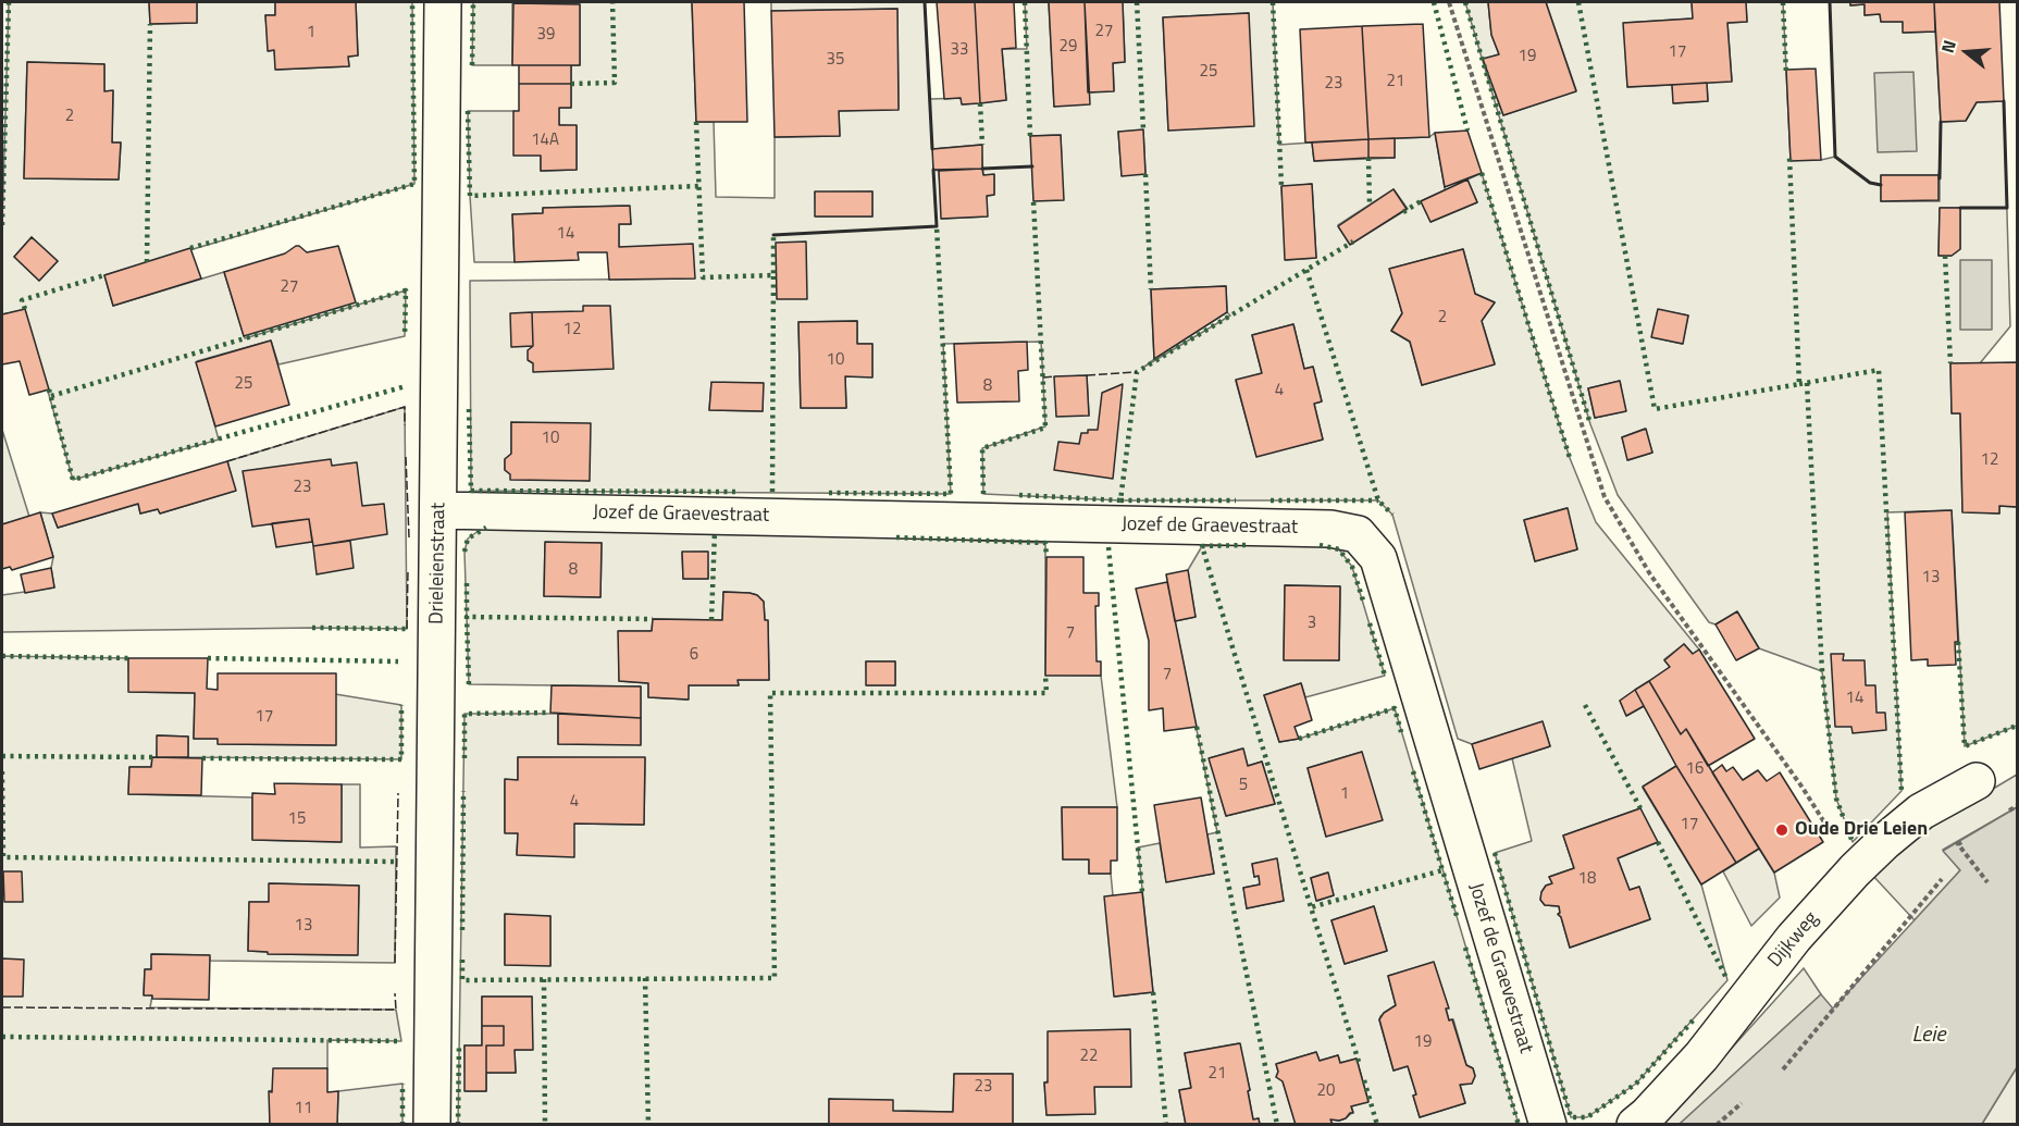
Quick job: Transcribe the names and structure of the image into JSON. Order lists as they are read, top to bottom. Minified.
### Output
{"streets":{"street":["Jozef de Graevestraat","Drieleienstraat","Dijkweg"]},"crossings":[["Jozef de Graevestraat","Drieleienstraat"]],"water":["Leie"],"places":["Oude Drie Leien"],"house_numbers":["27","1","39","29","33","17","19","35","25","21","23","2","14A","14","27","2","12","10","25","8","4","10","12","23","8","13","3","7","6","7","14","17","16","5","1","4","15","17","18","13","19","22","21","23","20","11"],"north":"left"}
